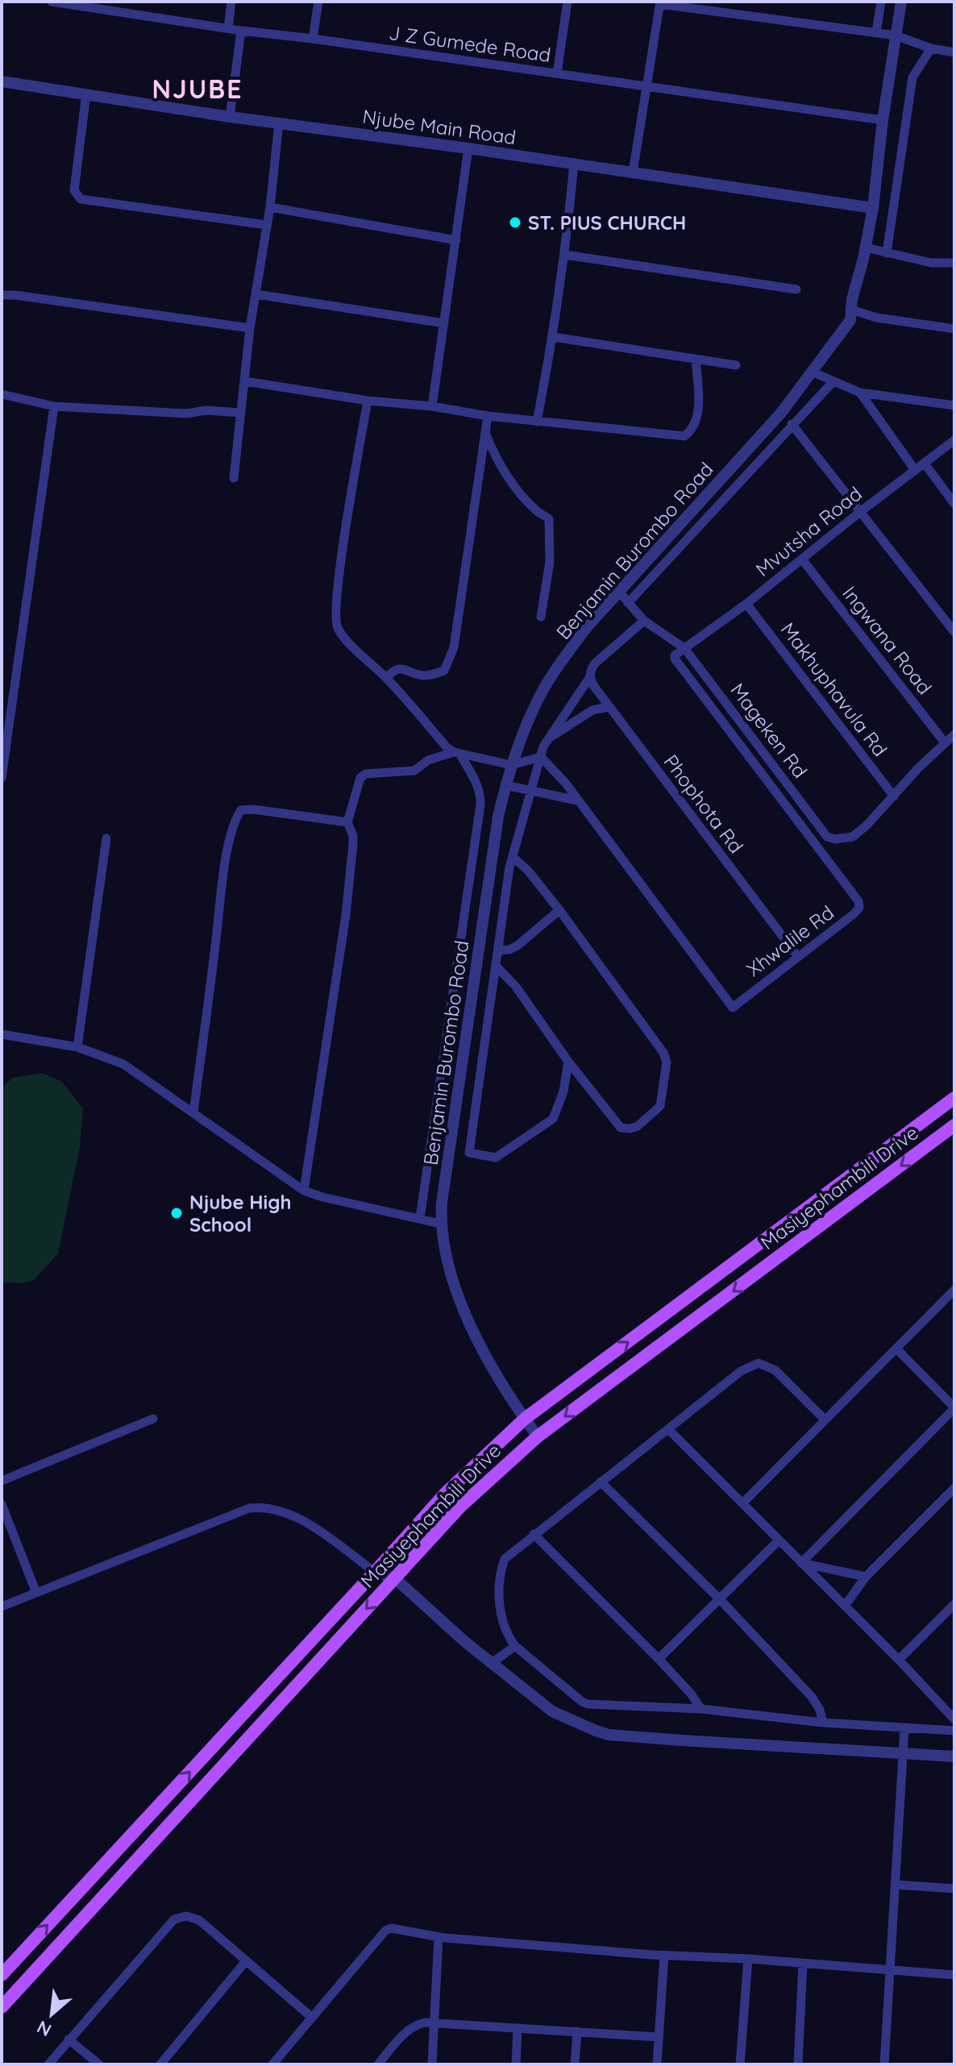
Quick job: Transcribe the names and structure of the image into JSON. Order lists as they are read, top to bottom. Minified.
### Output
{"streets":{"main road":["Masiyephambili Drive"],"street":["J Z Gumede Road","Njube Main Road","Mvutsha Road","Benjamin Burombo Road","Ingwana Road","Makhuphavula Rd","Mageken Rd","Phophota Rd","Xhwalile Rd"]},"crossings":[["J Z Gumede Road","Benjamin Burombo Road"],["Njube Main Road","Benjamin Burombo Road"],["Mvutsha Road","Ingwana Road"],["Mvutsha Road","Makhuphavula Rd"],["Mvutsha Road","Mageken Rd"],["Mvutsha Road","Xhwalile Rd"],["Benjamin Burombo Road","Mageken Rd"],["Benjamin Burombo Road","Masiyephambili Drive"],["Makhuphavula Rd","Mageken Rd"],["Mageken Rd","Xhwalile Rd"],["Phophota Rd","Xhwalile Rd"]],"districts":["NJUBE"],"places":["ST. PIUS CHURCH","Njube High School"],"north":"bottom left"}
